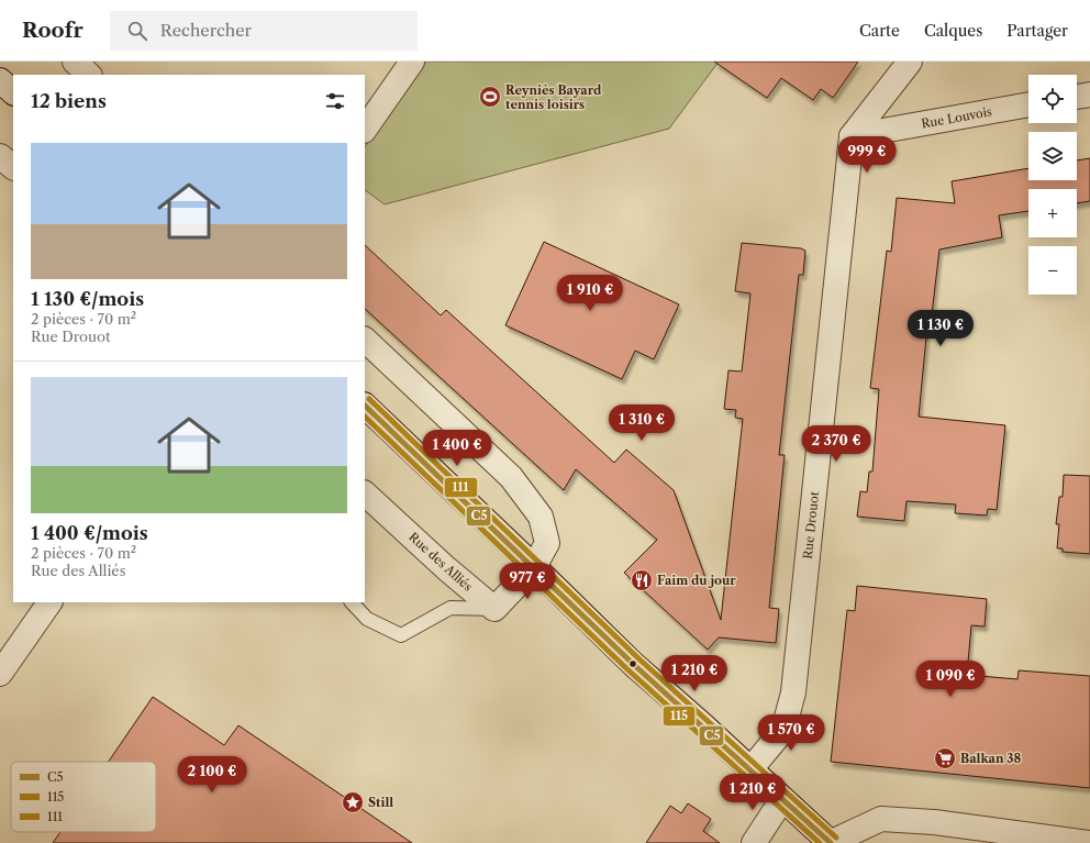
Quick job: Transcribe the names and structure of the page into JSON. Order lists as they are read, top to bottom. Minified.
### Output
{"streets":{"street":["Rue Louvois","Rue Drouot","Rue des Alliés"]},"crossings":[["Rue Louvois","Rue Drouot"]],"places":{"sports":["Reyniès Bayard tennis loisirs"],"restaurant":["Faim du jour"],"supermarket":["Balkan 38"],"place":["Still"]},"lines":["transit line 111","transit line C5","transit line 115"],"legend":["C5","115","111"],"page":{"header":"Roofr","search":"Rechercher","nav":["Carte","Calques","Partager"],"map_buttons":["+","−"],"heading":"12 biens","list":[{"name":"1 130 €/mois","note":"2 pièces · 70 m² · Rue Drouot"},{"name":"1 400 €/mois","note":"2 pièces · 70 m² · Rue des Alliés"}],"price":["999 €","1 910 €","1 130 €","1 310 €","2 370 €","1 400 €","977 €","1 210 €","1 090 €","1 570 €","2 100 €","1 210 €"]}}
